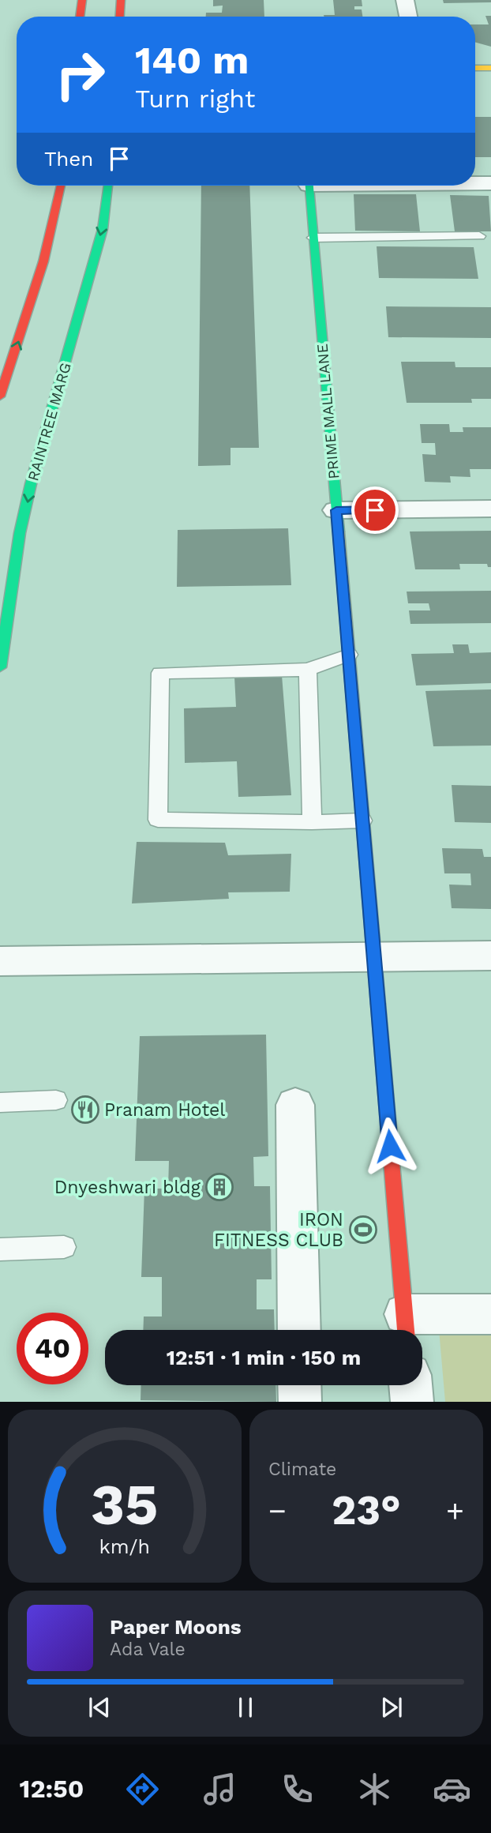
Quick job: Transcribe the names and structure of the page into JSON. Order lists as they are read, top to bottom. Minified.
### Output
{"streets":{"main road":["PRIME MALL LANE","RAINTREE MARG"]},"places":{"restaurant":["Pranam Hotel"],"building":["Dnyeshwari bldg"],"sports":["IRON FITNESS CLUB"]},"page":{"turn":["140 m","Turn right"],"then":"Then","limit":"40","trip":"12:51 · 1 min · 150 m","tile":"Climate","heat":["−","23°","+"],"song":["Paper Moons","Ada Vale"],"tabs":"12:50","gauge":["35","km/h"]}}
